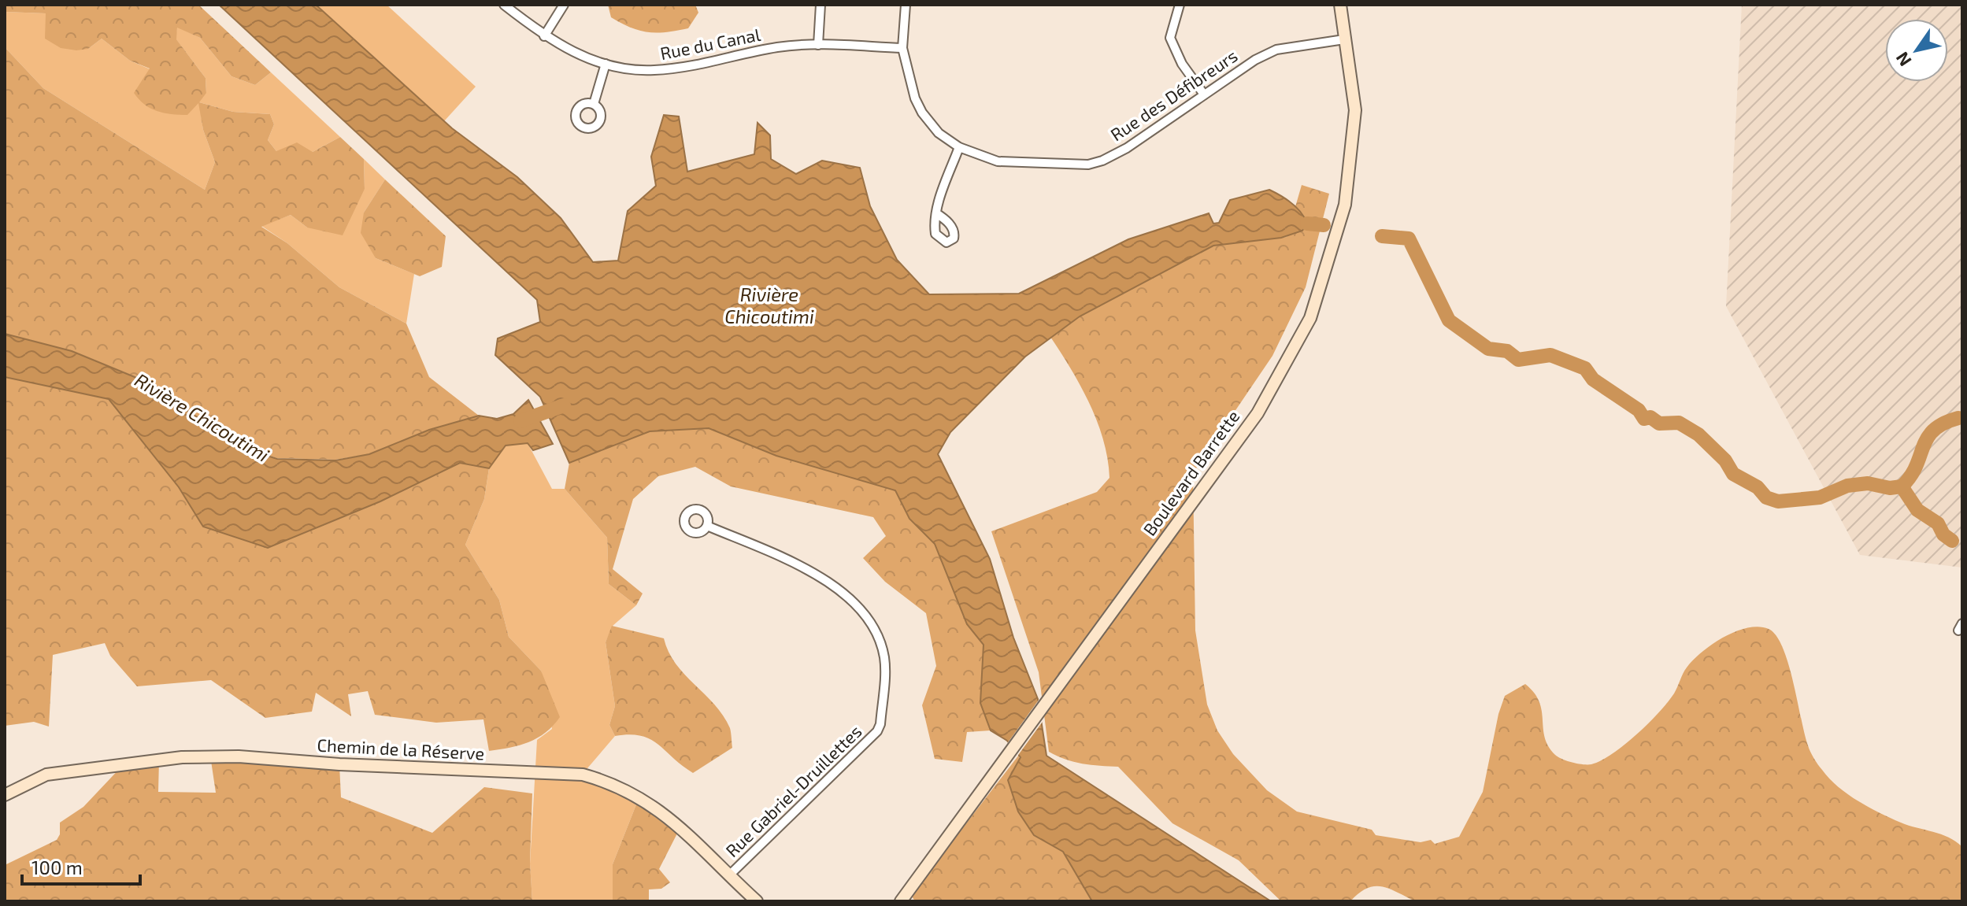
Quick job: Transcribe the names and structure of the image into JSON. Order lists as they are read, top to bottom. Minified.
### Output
{"streets":{"street":["Rue du Canal","Rue des Défibreurs","Boulevard Barrette","Chemin de la Réserve","Rue Gabriel-Druillettes"]},"crossings":[["Rue du Canal","Rue des Défibreurs"],["Rue des Défibreurs","Boulevard Barrette"],["Chemin de la Réserve","Rue Gabriel-Druillettes"]],"water":["Rivière Chicoutimi"],"scale_bar":"100 m","north":"bottom left"}
